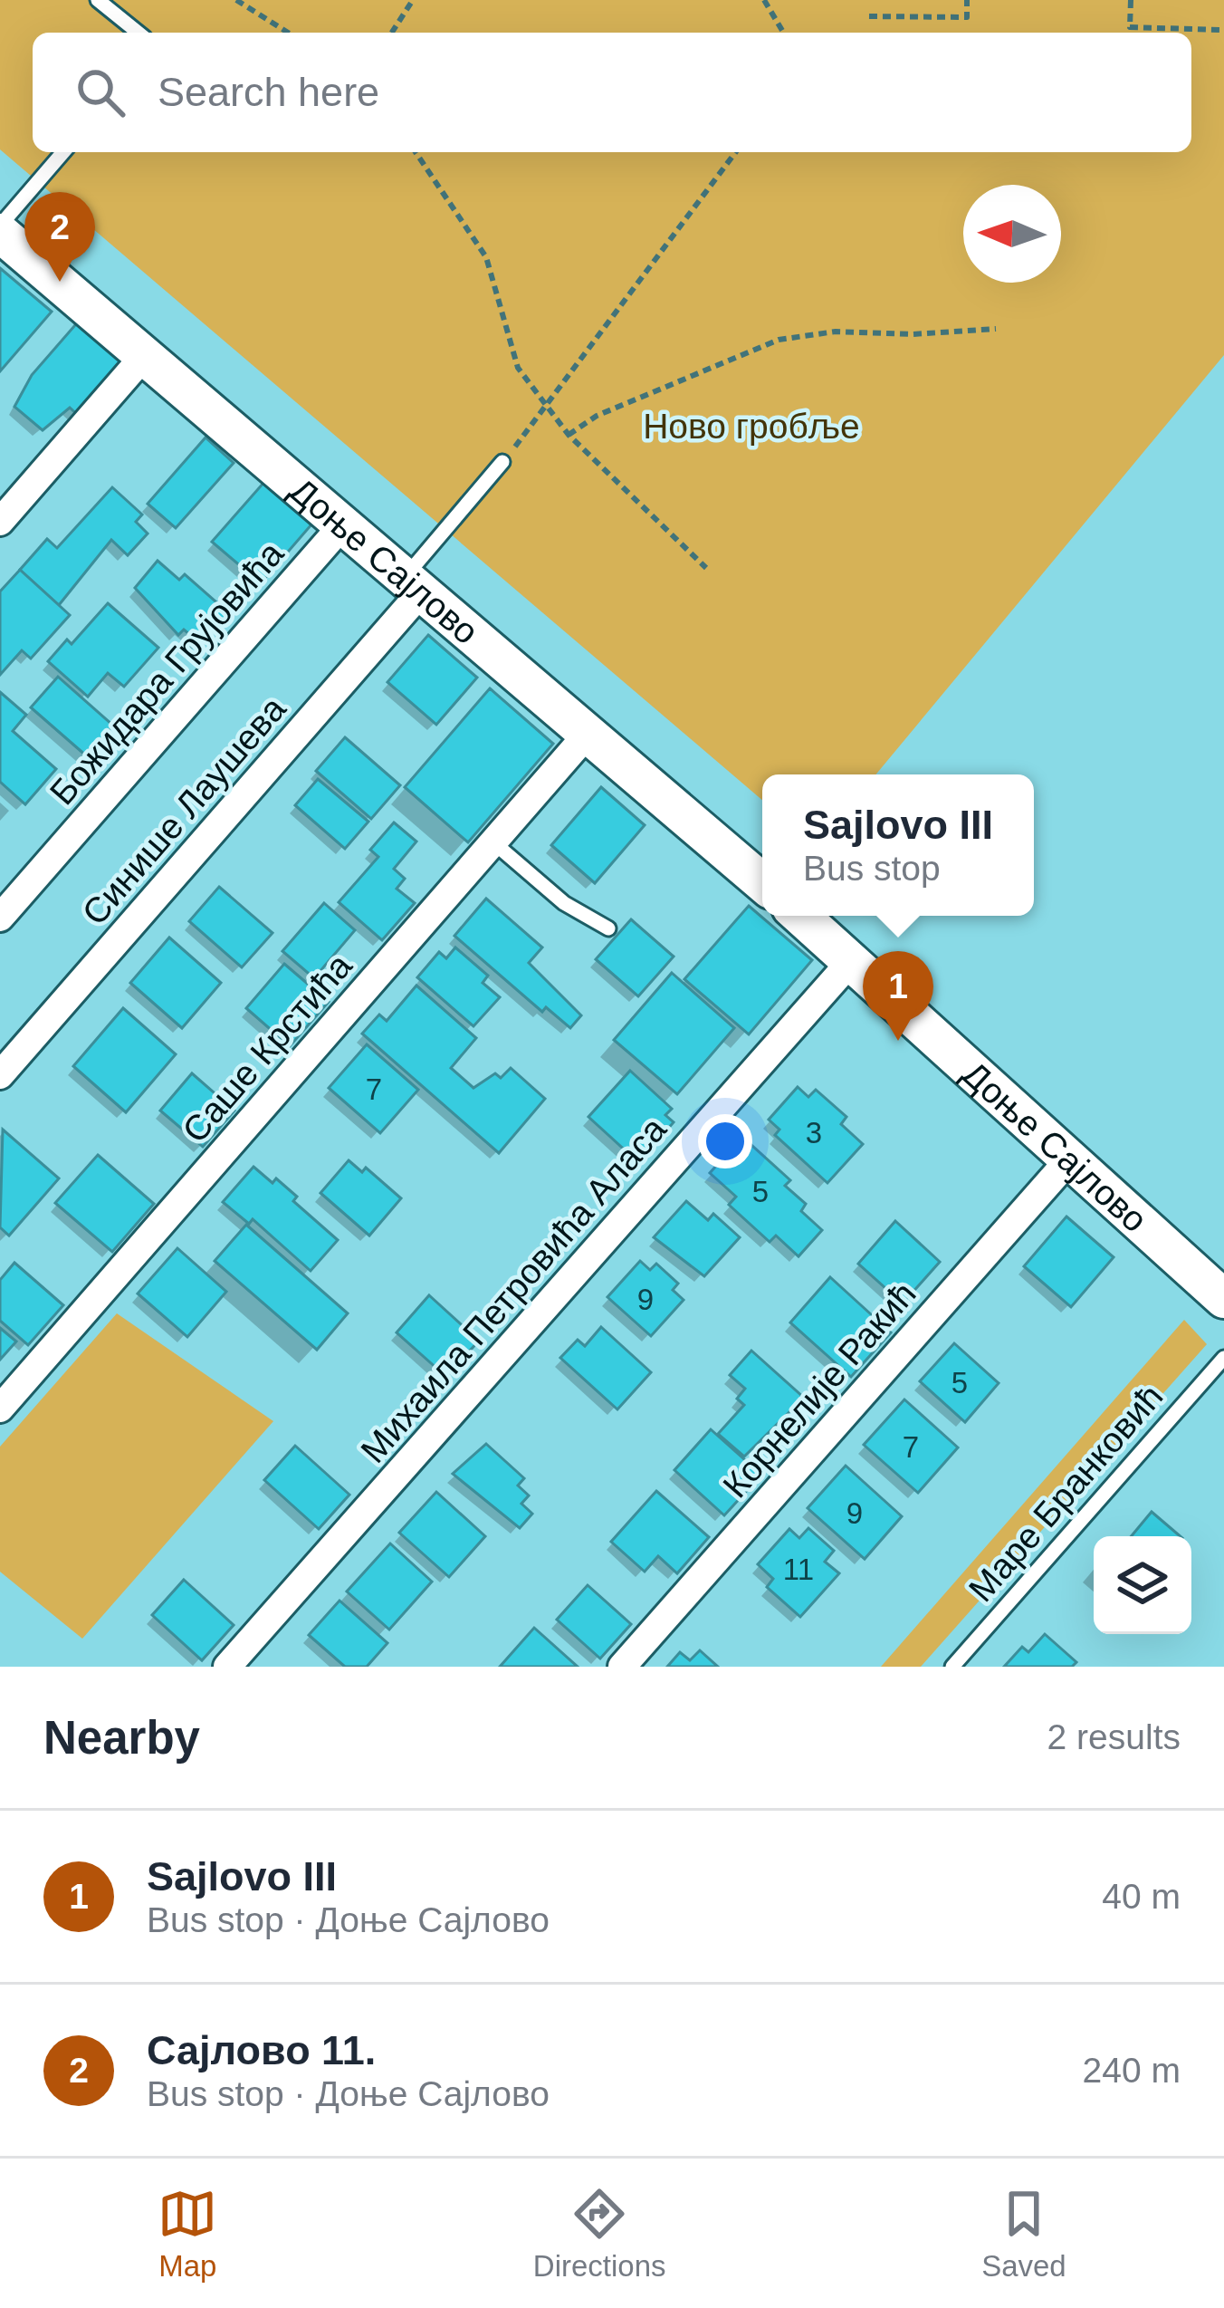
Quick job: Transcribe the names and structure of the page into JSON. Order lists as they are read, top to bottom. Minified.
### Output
{"streets":{"street":["Доње Сајлово","Божидара Грујовића","Синише Лаушева","Саше Крстића","Михаила Петровића Аласа","Корнелије Ракић"],"lane":["Маре Бранковић"]},"crossings":[["Доње Сајлово","Божидара Грујовића"],["Доње Сајлово","Синише Лаушева"],["Доње Сајлово","Саше Крстића"],["Доње Сајлово","Михаила Петровића Аласа"],["Доње Сајлово","Корнелије Ракић"]],"parks":["Ново гробље"],"house_numbers":["7","3","5","9","5","7","9","11"],"north":"left","page":{"search":"Search here","pins":["2","1"],"popup":["Sajlovo III","Bus stop"],"heading":["Nearby","2 results"],"list":[{"mark":"1","name":"Sajlovo III","note":"Bus stop · Доње Сајлово","value":"40 m"},{"mark":"2","name":"Сајлово 11.","note":"Bus stop · Доње Сајлово","value":"240 m"}],"nav":["Map","Directions","Saved"]}}
